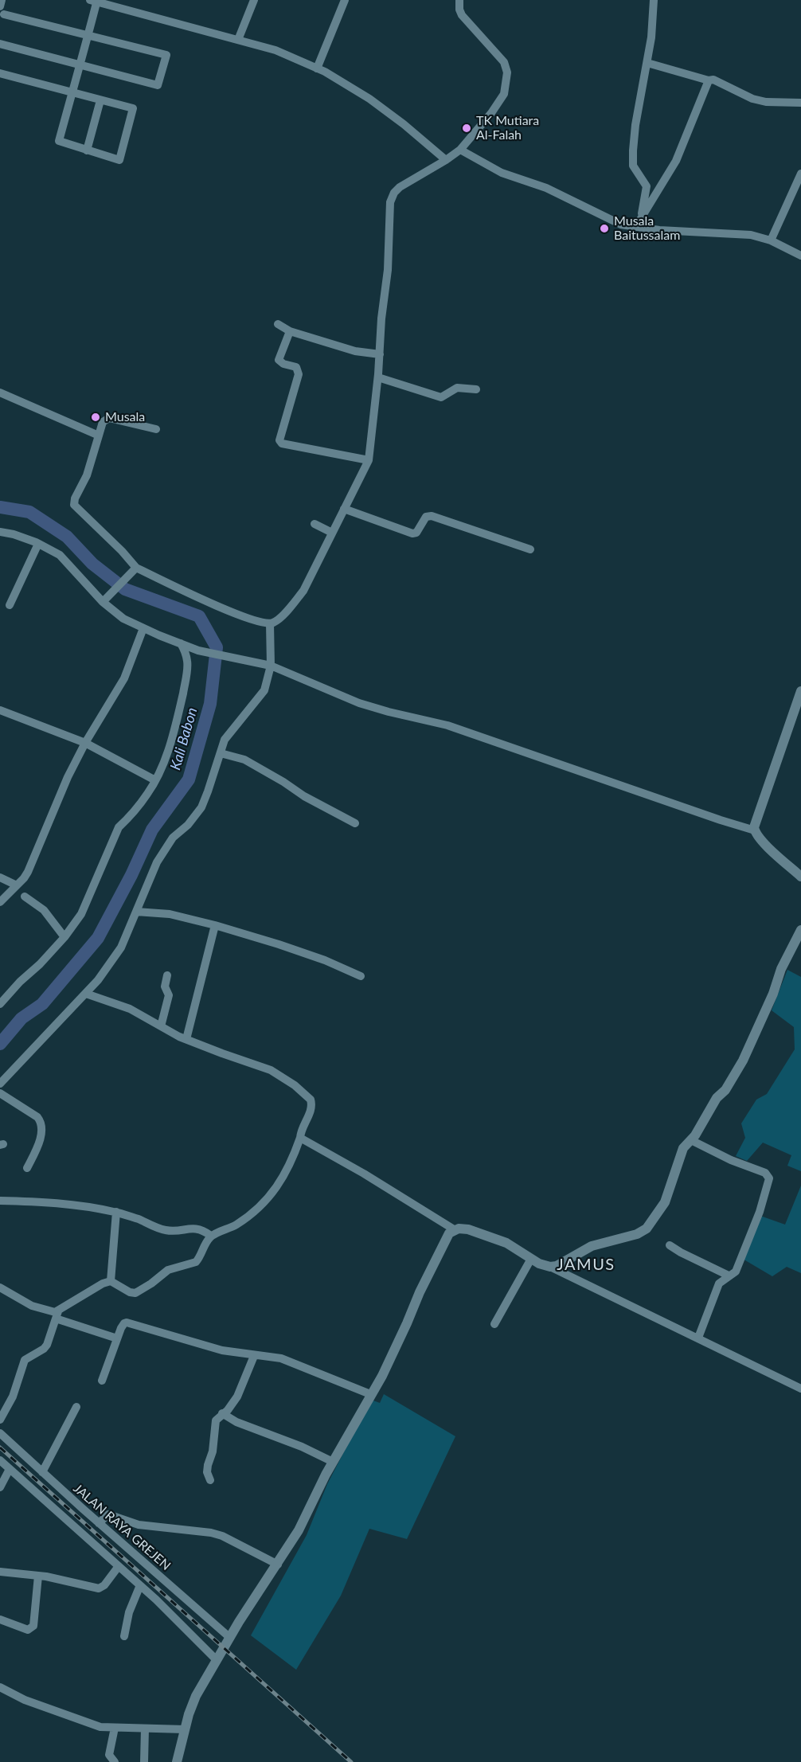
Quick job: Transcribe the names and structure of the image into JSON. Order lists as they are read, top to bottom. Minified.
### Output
{"streets":{"street":["JALAN RAYA GREJEN"]},"districts":["JAMUS"],"water":["Kali Babon"],"places":["TK Mutiara Al-Falah","Musala Baitussalam","Musala"]}
